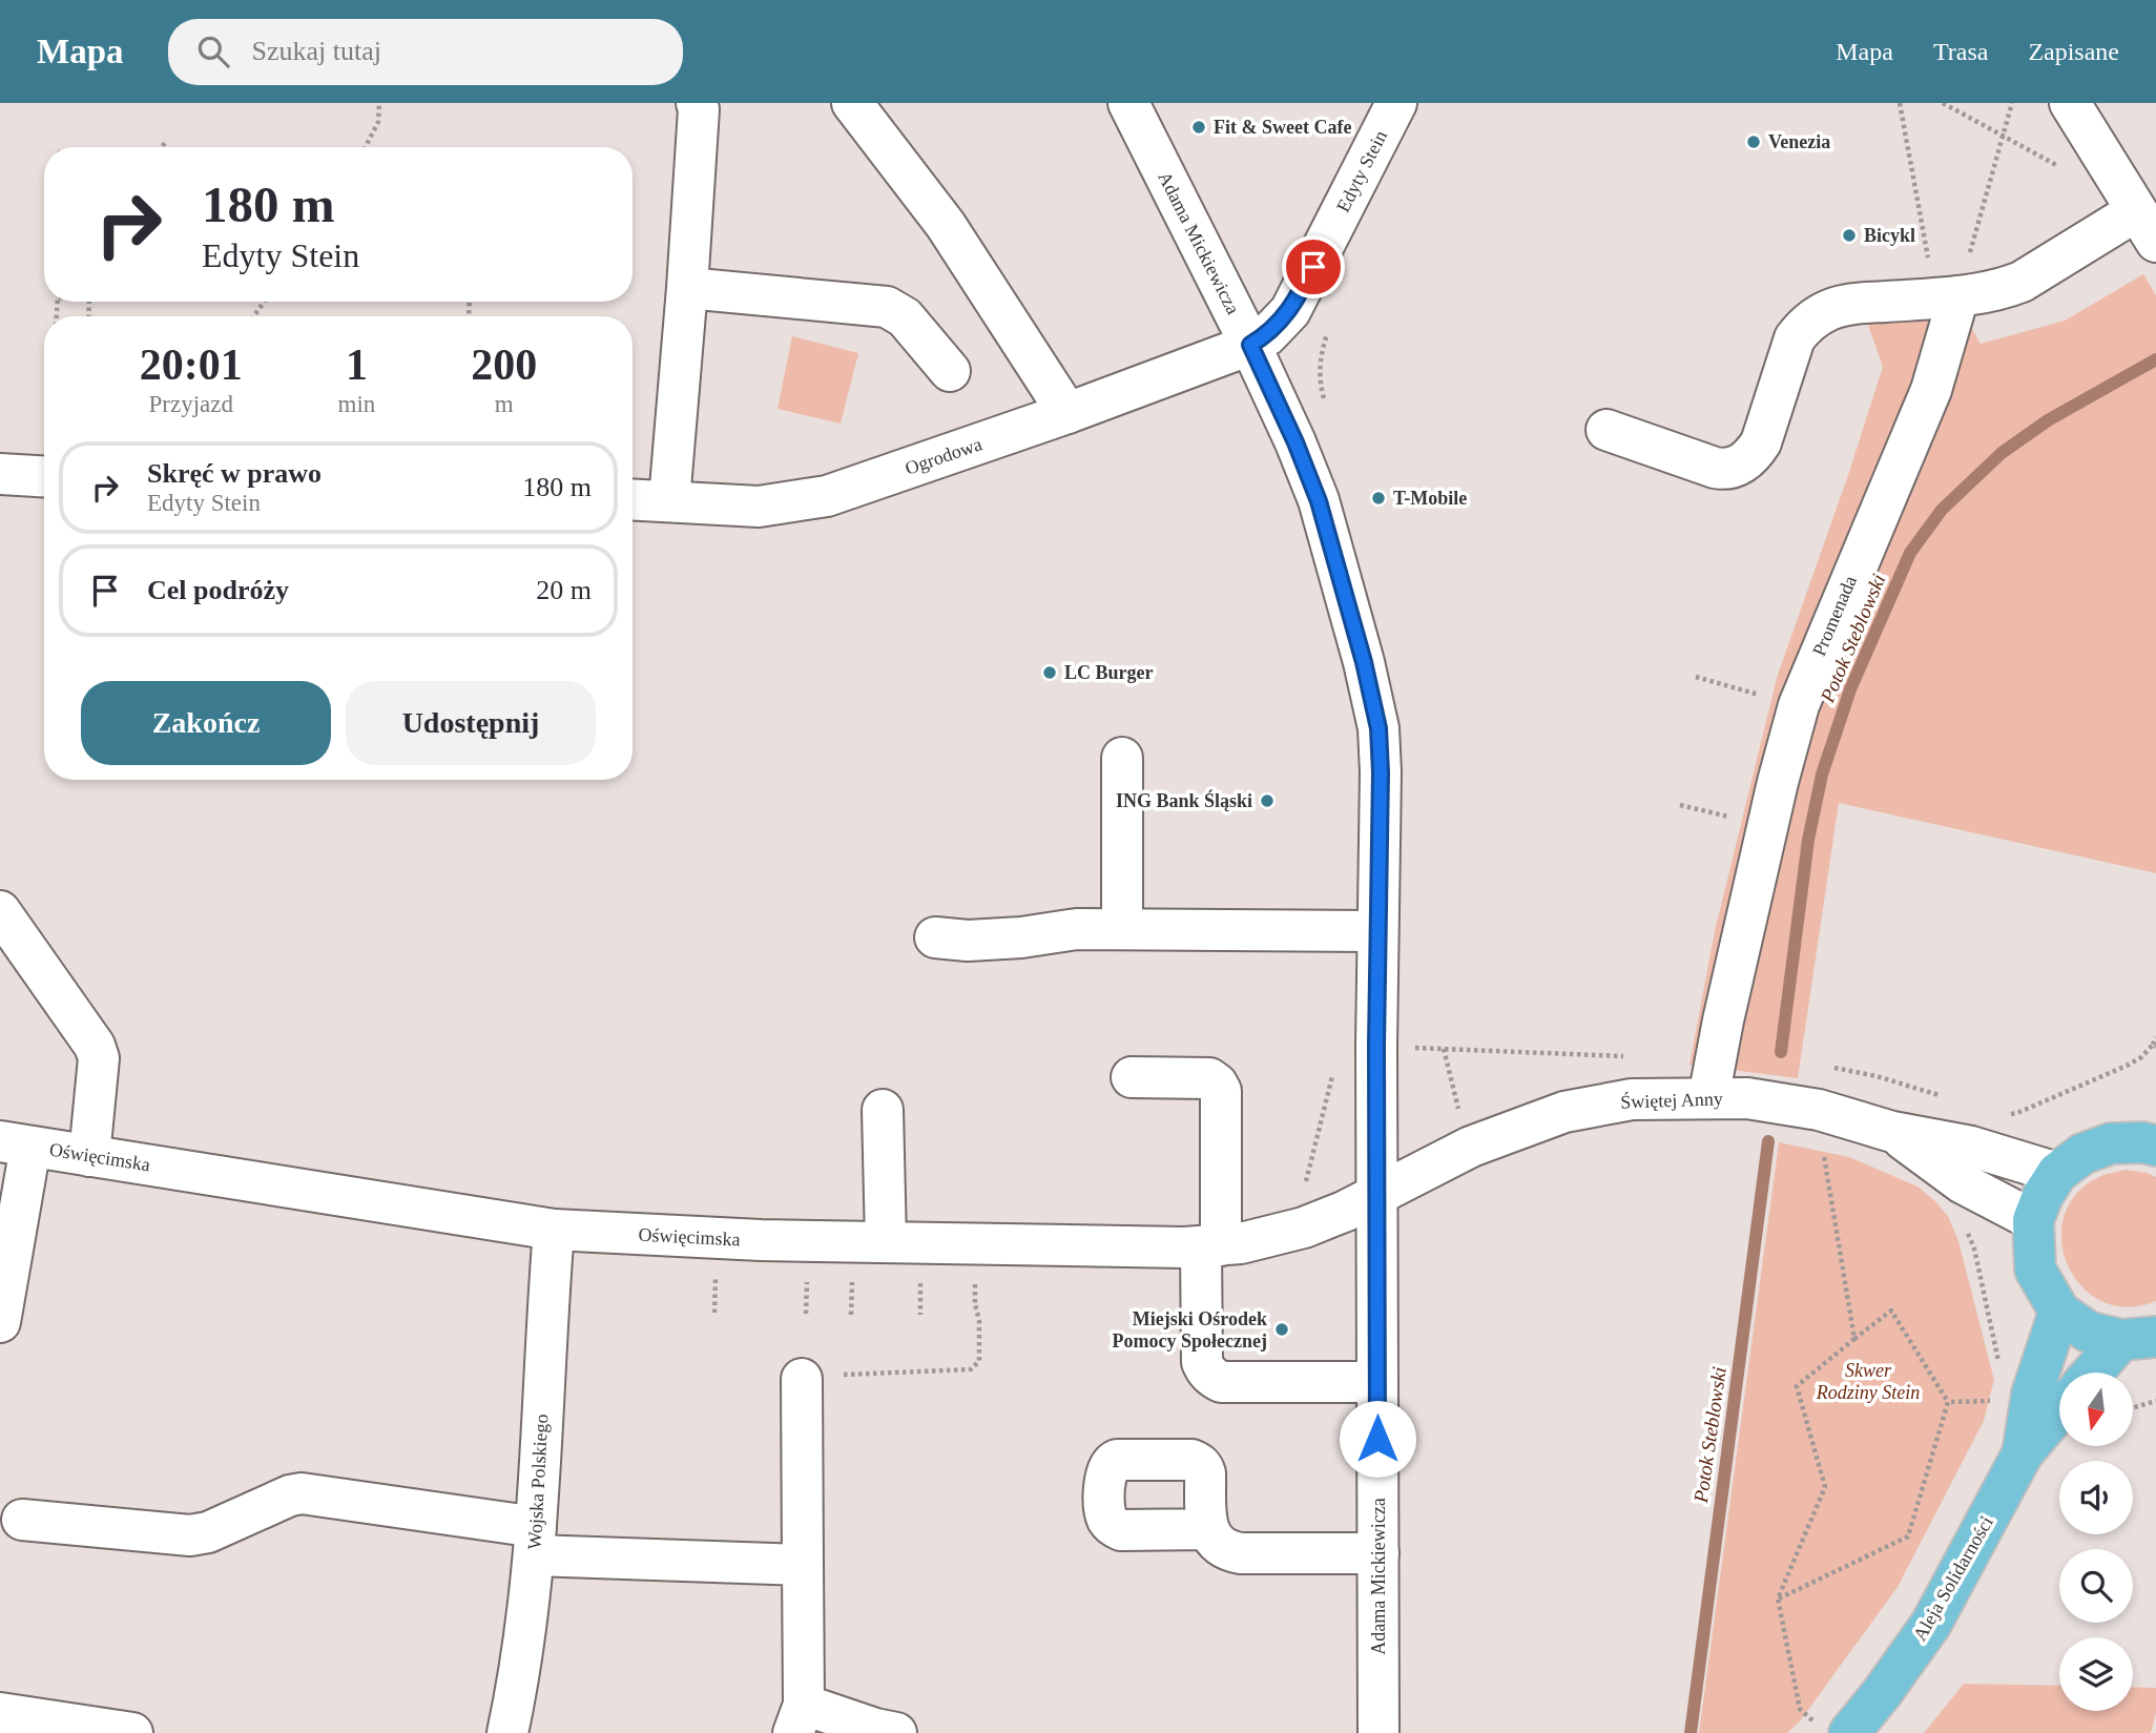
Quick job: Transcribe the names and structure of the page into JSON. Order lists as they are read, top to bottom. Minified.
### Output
{"streets":{"main road":["Aleja Solidarności"],"street":["Edyty Stein","Adama Mickiewicza","Ogrodowa","Promenada","Świętej Anny","Oświęcimska","Wojska Polskiego"]},"crossings":[["Edyty Stein","Adama Mickiewicza"],["Edyty Stein","Ogrodowa"],["Adama Mickiewicza","Ogrodowa"],["Adama Mickiewicza","Świętej Anny"],["Adama Mickiewicza","Oświęcimska"],["Promenada","Świętej Anny"],["Świętej Anny","Oświęcimska"],["Oświęcimska","Wojska Polskiego"]],"water":["Potok Steblowski"],"parks":["Skwer Rodziny Stein"],"places":["Fit & Sweet Cafe","Venezia","Bicykl","T-Mobile","LC Burger","ING Bank Śląski","Miejski Ośrodek Pomocy Społecznej"],"north":"bottom","page":{"header":"Mapa","search":"Szukaj tutaj","nav":["Mapa","Trasa","Zapisane"],"turn":["180 m","Edyty Stein"],"eta":["20:01","Przyjazd","1","min","200","m"],"list":[{"name":"Skręć w prawo","note":"Edyty Stein","value":"180 m"},{"name":"Cel podróży","value":"20 m"}],"buttons":["Zakończ","Udostępnij"]}}
